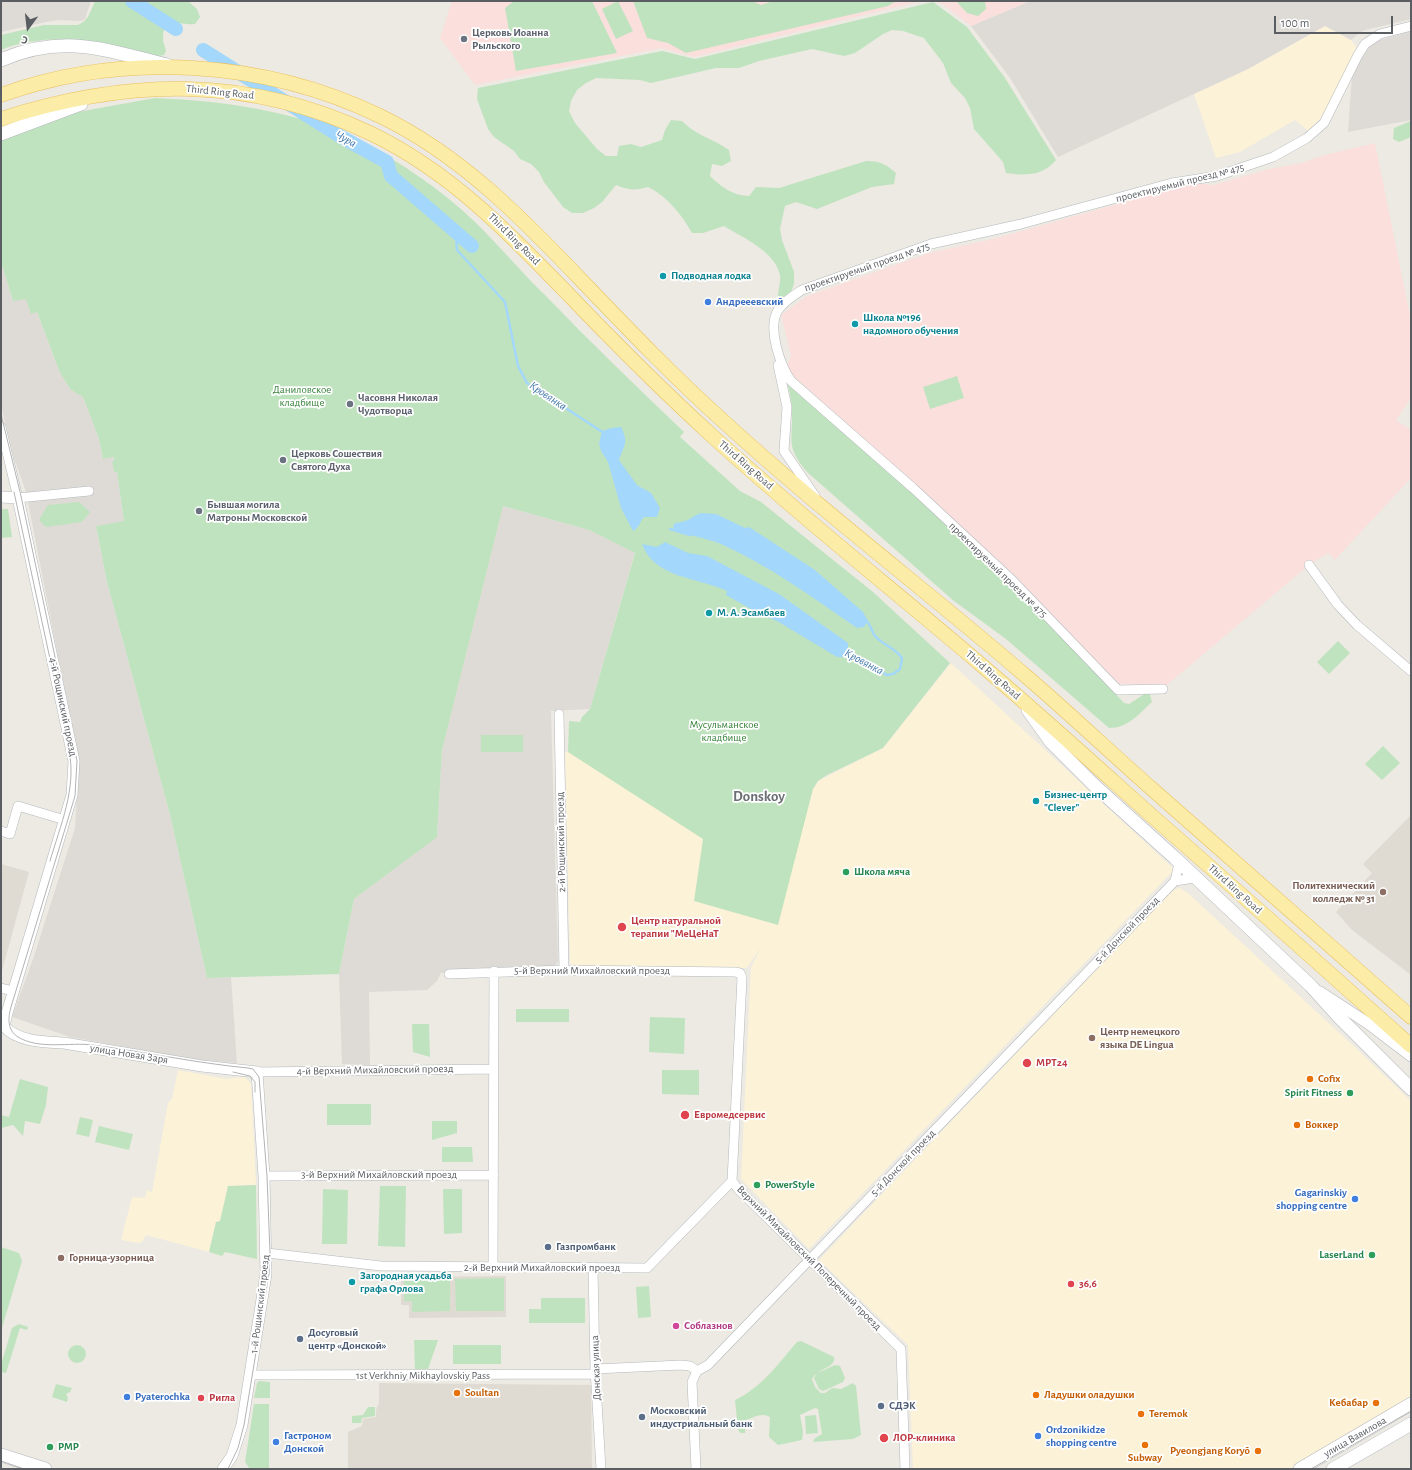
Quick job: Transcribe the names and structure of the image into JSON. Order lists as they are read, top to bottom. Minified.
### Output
{"streets":{"main road":["Third Ring Road","улица Вавилова"],"street":["проектируемый проезд № 475","4-й Рощинский проезд","2-й Рощинский проезд","5-й Донской проезд","5-й Верхний Михайловский проезд","улица Новая Заря","4-й Верхний Михайловский проезд","3-й Верхний Михайловский проезд","Верхний Михайловский Поперечный проезд","2-й Верхний Михайловский проезд","1-й Рощинский проезд","Донская улица","1st Verkhniy Mikhaylovskiy Pass"]},"crossings":[["4-й Рощинский проезд","улица Новая Заря"],["2-й Рощинский проезд","5-й Верхний Михайловский проезд"],["5-й Донской проезд","Верхний Михайловский Поперечный проезд"],["5-й Донской проезд","1st Verkhniy Mikhaylovskiy Pass"],["5-й Верхний Михайловский проезд","Верхний Михайловский Поперечный проезд"],["улица Новая Заря","4-й Верхний Михайловский проезд"],["улица Новая Заря","1-й Рощинский проезд"],["4-й Верхний Михайловский проезд","1-й Рощинский проезд"],["3-й Верхний Михайловский проезд","1-й Рощинский проезд"],["Верхний Михайловский Поперечный проезд","2-й Верхний Михайловский проезд"],["2-й Верхний Михайловский проезд","1-й Рощинский проезд"],["2-й Верхний Михайловский проезд","Донская улица"],["1-й Рощинский проезд","1st Verkhniy Mikhaylovskiy Pass"],["Донская улица","1st Verkhniy Mikhaylovskiy Pass"]],"districts":["Donskoy"],"water":["Чура","Кровянка"],"parks":["Даниловское кладбище","Мусульманское кладбище"],"places":["Церковь Иоанна Рыльского","Подводная лодка","Андрееевский","Школа №196 надомного обучения","Часовня Николая Чудотворца","Церковь Сошествия Святого Духа","Бывшая могила Матроны Московской","М. А. Эсамбаев","Бизнес-центр \"Clever\"","Школа мяча","Политехнический колледж № 31","Центр натуральной терапии \"МеЦеНаТ","Центр немецкого языка DE Lingua","МРТ24","Cofix","Spirit Fitness","Евромедсервис","Воккер","PowerStyle","Gagarinskiy shopping centre","Газпромбанк","LaserLand","Горница-узорница","Загородная усадьба графа Орлова","36,6","Соблазнов","Досуговый центр «Донской»","Soultan","Ладушки оладушки","Pyaterochka","Ригла","Кебабар","СДЭК","Teremok","Московский индустриальный банк","Ordzonikidze shopping centre","ЛОР-клиника","Гастроном Донской","Subway","PMP","Pyeongjang Koryŏ"],"scale_bar":"100 m","north":"bottom"}
